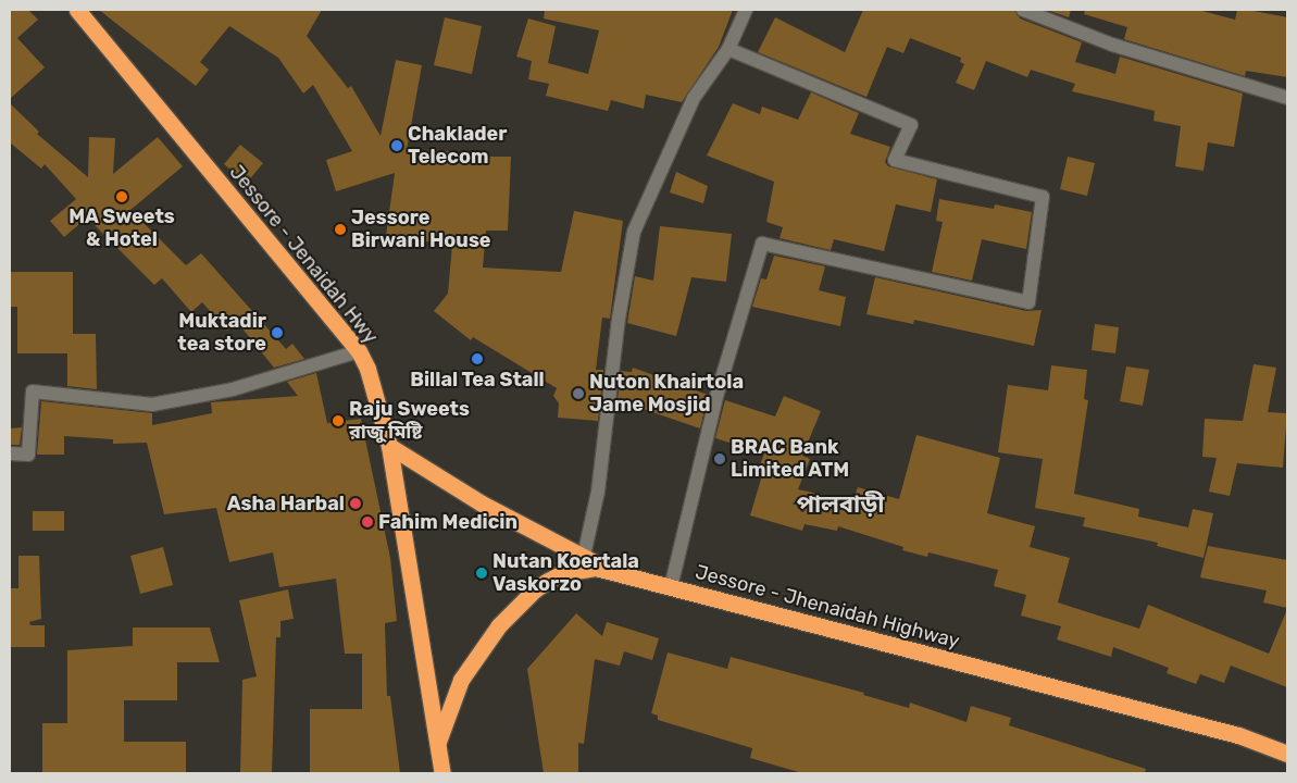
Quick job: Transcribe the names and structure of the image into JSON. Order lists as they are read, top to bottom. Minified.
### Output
{"streets":{"highway":["Jessore - Jenaidah Hwy","Jessore - Jhenaidah Highway"]},"crossings":[["Jessore - Jenaidah Hwy","Jessore - Jhenaidah Highway"]],"districts":["পালবাড়ী"],"places":["Chaklader Telecom","MA Sweets & Hotel","Jessore Birwani House","Muktadir tea store","Billal Tea Stall","Nuton Khairtola Jame Mosjid","Raju Sweets রাজু মিষ্টি","BRAC Bank Limited ATM","Asha Harbal","Fahim Medicin","Nutan Koertala Vaskorzo"]}
